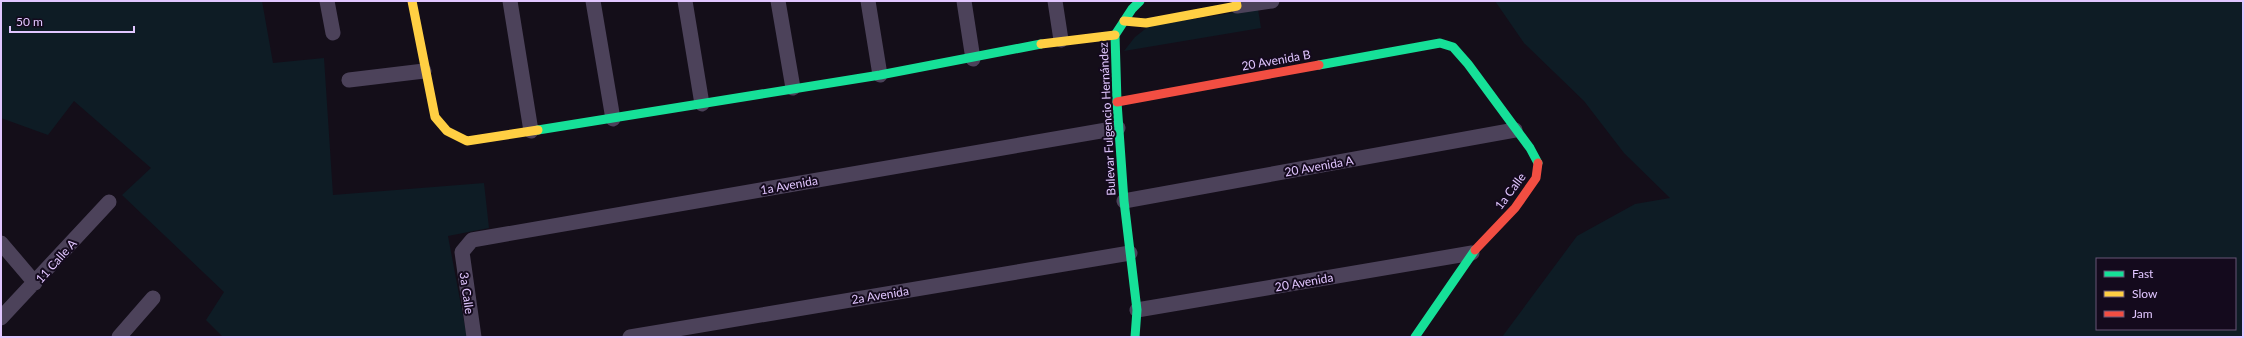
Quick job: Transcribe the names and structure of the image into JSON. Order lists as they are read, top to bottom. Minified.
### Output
{"streets":{"street":["20 Avenida B","Bulevar Fulgencio Hernández","20 Avenida A","1a Avenida","1a Calle","11 Calle A","20 Avenida","3a Calle","2a Avenida"]},"crossings":[["20 Avenida B","Bulevar Fulgencio Hernández"],["20 Avenida B","1a Calle"],["Bulevar Fulgencio Hernández","20 Avenida A"],["Bulevar Fulgencio Hernández","1a Avenida"],["Bulevar Fulgencio Hernández","20 Avenida"],["Bulevar Fulgencio Hernández","2a Avenida"],["20 Avenida A","1a Calle"],["1a Avenida","3a Calle"],["1a Calle","20 Avenida"]],"legend":["Fast","Slow","Jam"],"scale_bar":"50 m"}
